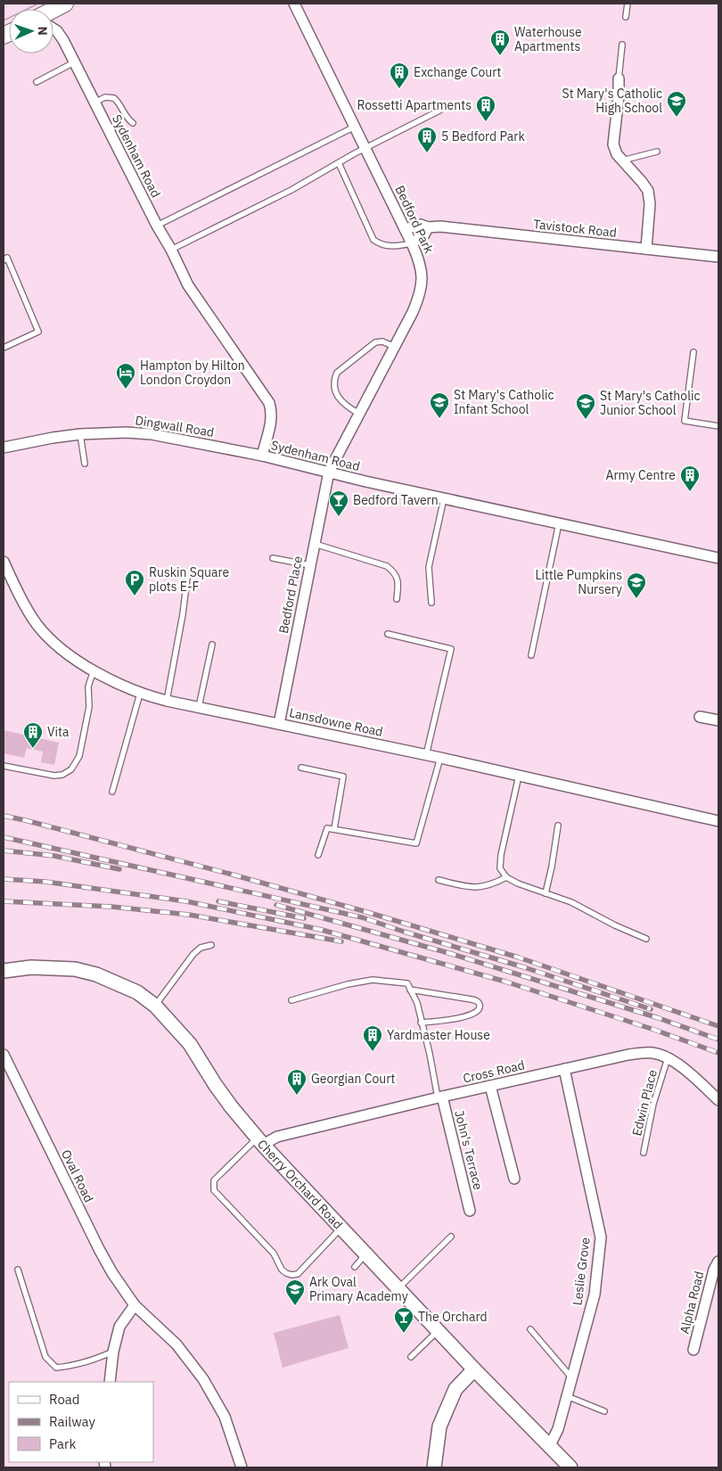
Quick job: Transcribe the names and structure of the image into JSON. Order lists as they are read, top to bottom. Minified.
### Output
{"streets":{"street":["Sydenham Road","Bedford Park","Tavistock Road","Dingwall Road","Bedford Place","Lansdowne Road","Cross Road","John's Terrace","Oval Road","Cherry Orchard Road","Leslie Grove","Alpha Road"],"lane":["Edwin Place"]},"crossings":[["Sydenham Road","Bedford Park"],["Sydenham Road","Dingwall Road"],["Sydenham Road","Bedford Place"],["Bedford Park","Tavistock Road"],["Bedford Park","Bedford Place"],["Bedford Place","Lansdowne Road"],["Cross Road","Edwin Place"],["Cross Road","John's Terrace"],["Cross Road","Cherry Orchard Road"],["Cross Road","Leslie Grove"],["Cherry Orchard Road","Leslie Grove"]],"places":{"building":["Waterhouse Apartments","Exchange Court","Rossetti Apartments","5 Bedford Park","Army Centre","Vita","Yardmaster House","Georgian Court"],"school or university":["St Mary's Catholic High School","St Mary's Catholic Infant School","St Mary's Catholic Junior School","Little Pumpkins Nursery","Ark Oval Primary Academy"],"hotel":["Hampton by Hilton London Croydon"],"bar":["Bedford Tavern","The Orchard"],"parking":["Ruskin Square plots E-F"]},"legend":["Road","Railway","Park"],"north":"right"}
